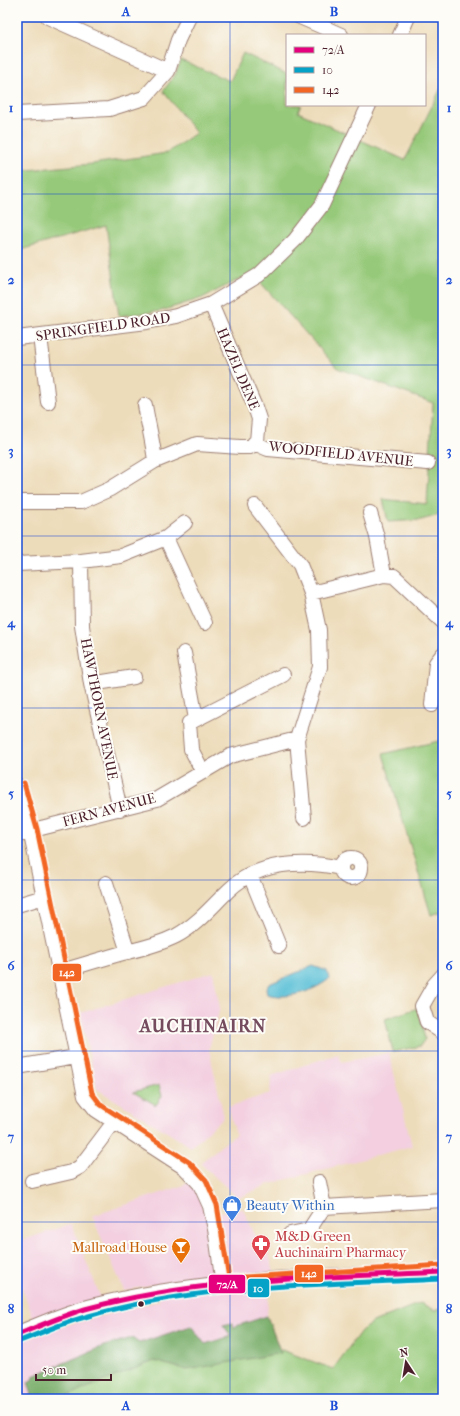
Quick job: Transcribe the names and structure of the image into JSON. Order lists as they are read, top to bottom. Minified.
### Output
{"streets":{"street":["SPRINGFIELD ROAD","HAZEL DENE","WOODFIELD AVENUE","HAWTHORN AVENUE","FERN AVENUE"]},"crossings":[["SPRINGFIELD ROAD","HAZEL DENE"],["HAZEL DENE","WOODFIELD AVENUE"],["HAWTHORN AVENUE","FERN AVENUE"]],"districts":["AUCHINAIRN"],"places":{"shop":["Beauty Within"],"pharmacy":["M&D Green Auchinairn Pharmacy"],"bar":["Mallroad House"]},"lines":["transit line 142","transit line 72/A","transit line 10"],"legend":["72/A","10","142"],"scale_bar":"50 m","north":"top","grid":{"columns":["A","B"],"rows":["1","2","3","4","5","6","7","8"]}}
